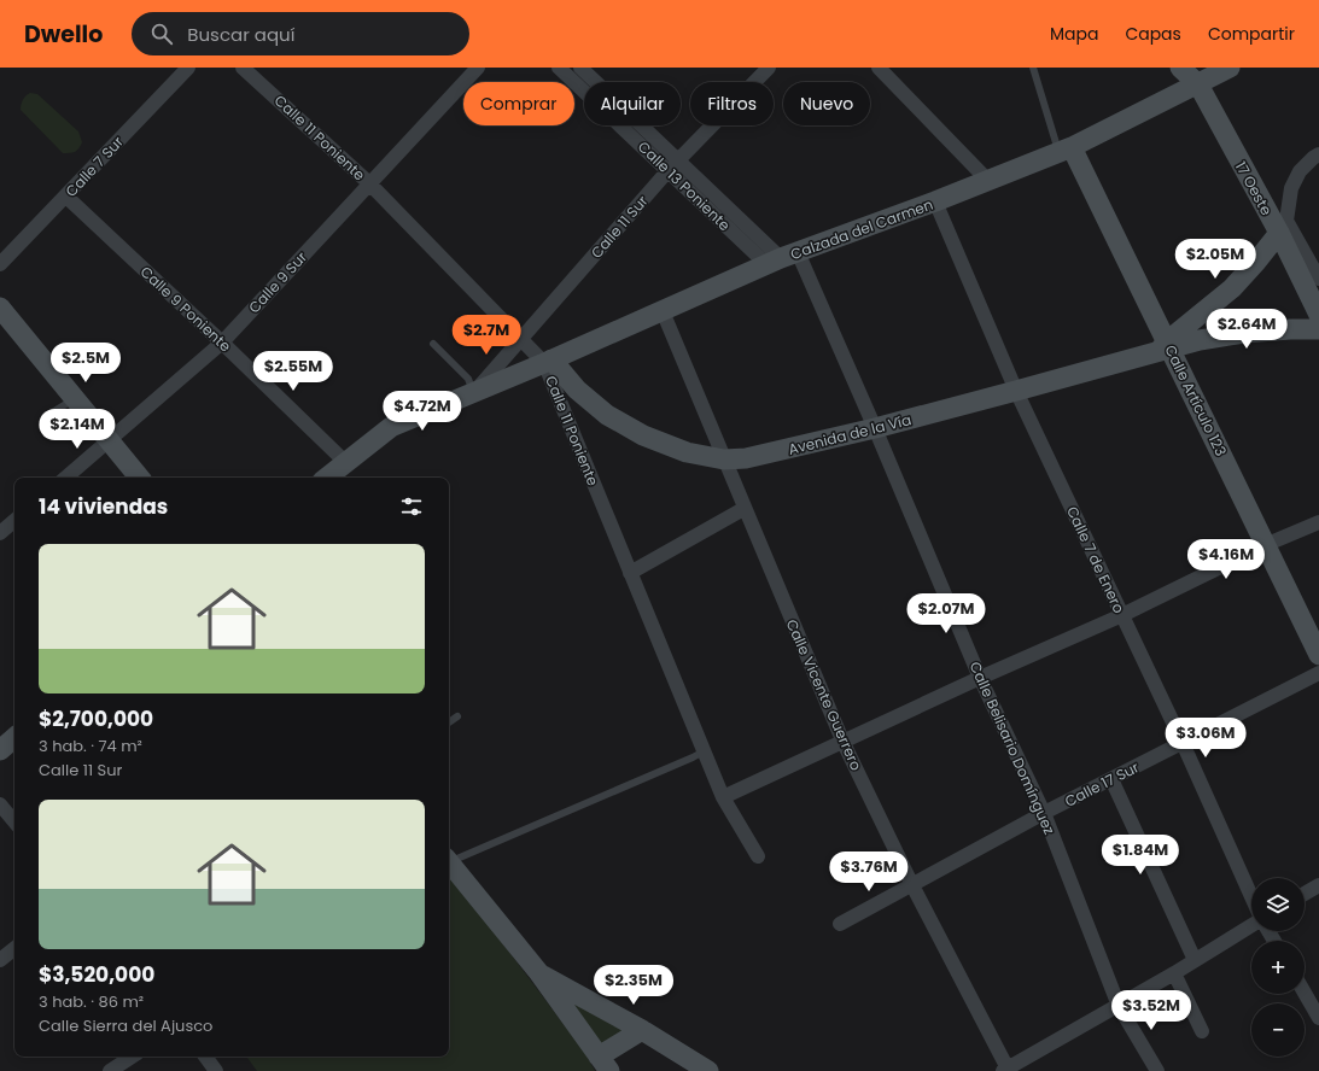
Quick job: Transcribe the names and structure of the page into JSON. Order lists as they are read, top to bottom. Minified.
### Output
{"streets":{"street":["Calle 11 Poniente","Calle 7 Sur","Calle 13 Poniente","17 Oeste","Calle 11 Sur","Calzada del Carmen","Calle 9 Sur","Calle 9 Poniente","Calle Artículo 123","Avenida de la Vía","Calle 7 de Enero","Calle Vicente Guerrero","Calle Belisario Domínguez","Calle 17 Sur"]},"crossings":[["Calle 11 Poniente","Calle 11 Sur"],["Calle 11 Poniente","Calzada del Carmen"],["Calle 11 Poniente","Calle 9 Sur"],["Calle 11 Poniente","Avenida de la Vía"],["Calle 7 Sur","Calle 9 Poniente"],["Calle 13 Poniente","Calle 11 Sur"],["Calle 13 Poniente","Calzada del Carmen"],["Calle 13 Poniente","Calle Belisario Domínguez"],["17 Oeste","Calzada del Carmen"],["Calle 11 Sur","Calzada del Carmen"],["Calle 11 Sur","Calle 9 Poniente"],["Calzada del Carmen","Calle Artículo 123"],["Calzada del Carmen","Avenida de la Vía"],["Calzada del Carmen","Calle 7 de Enero"],["Calzada del Carmen","Calle Vicente Guerrero"],["Calzada del Carmen","Calle Belisario Domínguez"],["Calle 9 Sur","Calle 9 Poniente"],["Calle Artículo 123","Avenida de la Vía"],["Avenida de la Vía","Calle 7 de Enero"],["Avenida de la Vía","Calle Vicente Guerrero"],["Avenida de la Vía","Calle Belisario Domínguez"],["Calle 7 de Enero","Calle 17 Sur"],["Calle Vicente Guerrero","Calle 17 Sur"],["Calle Belisario Domínguez","Calle 17 Sur"]],"page":{"header":"Dwello","search":"Buscar aquí","nav":["Mapa","Capas","Compartir"],"chip":["Comprar","Alquilar","Filtros","Nuevo"],"price":["$2.05M","$2.64M","$2.7M","$2.5M","$2.55M","$4.72M","$2.14M","$4.16M","$2.07M","$3.06M","$1.84M","$3.76M","$2.35M","$3.52M"],"heading":"14 viviendas","list":[{"name":"$2,700,000","note":"3 hab. · 74 m² · Calle 11 Sur"},{"name":"$3,520,000","note":"3 hab. · 86 m² · Calle Sierra del Ajusco"}],"map_buttons":["+","−"]}}
